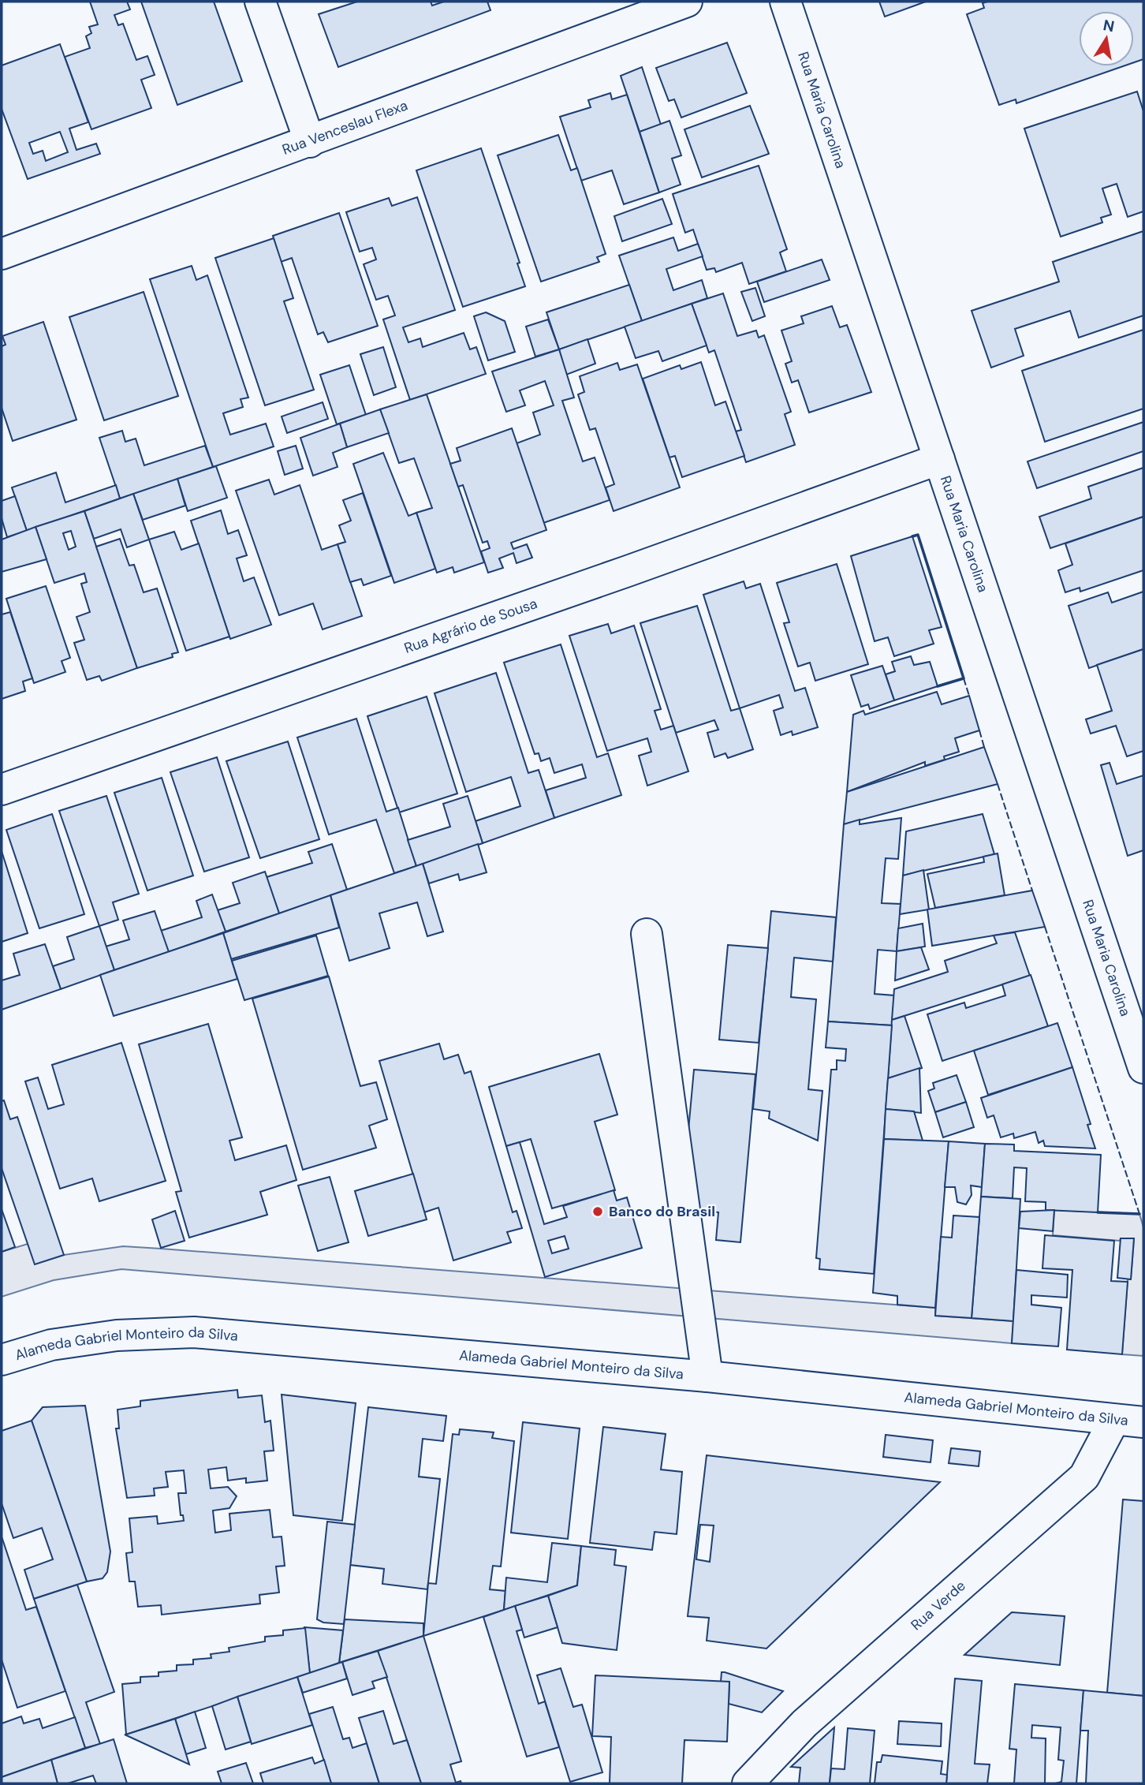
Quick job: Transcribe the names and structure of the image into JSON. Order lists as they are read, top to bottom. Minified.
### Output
{"streets":{"street":["Rua Maria Carolina","Rua Venceslau Flexa","Rua Agrário de Sousa","Alameda Gabriel Monteiro da Silva","Rua Verde"]},"crossings":[["Rua Maria Carolina","Rua Agrário de Sousa"],["Alameda Gabriel Monteiro da Silva","Rua Verde"]],"places":["Banco do Brasil"],"north":"top"}
